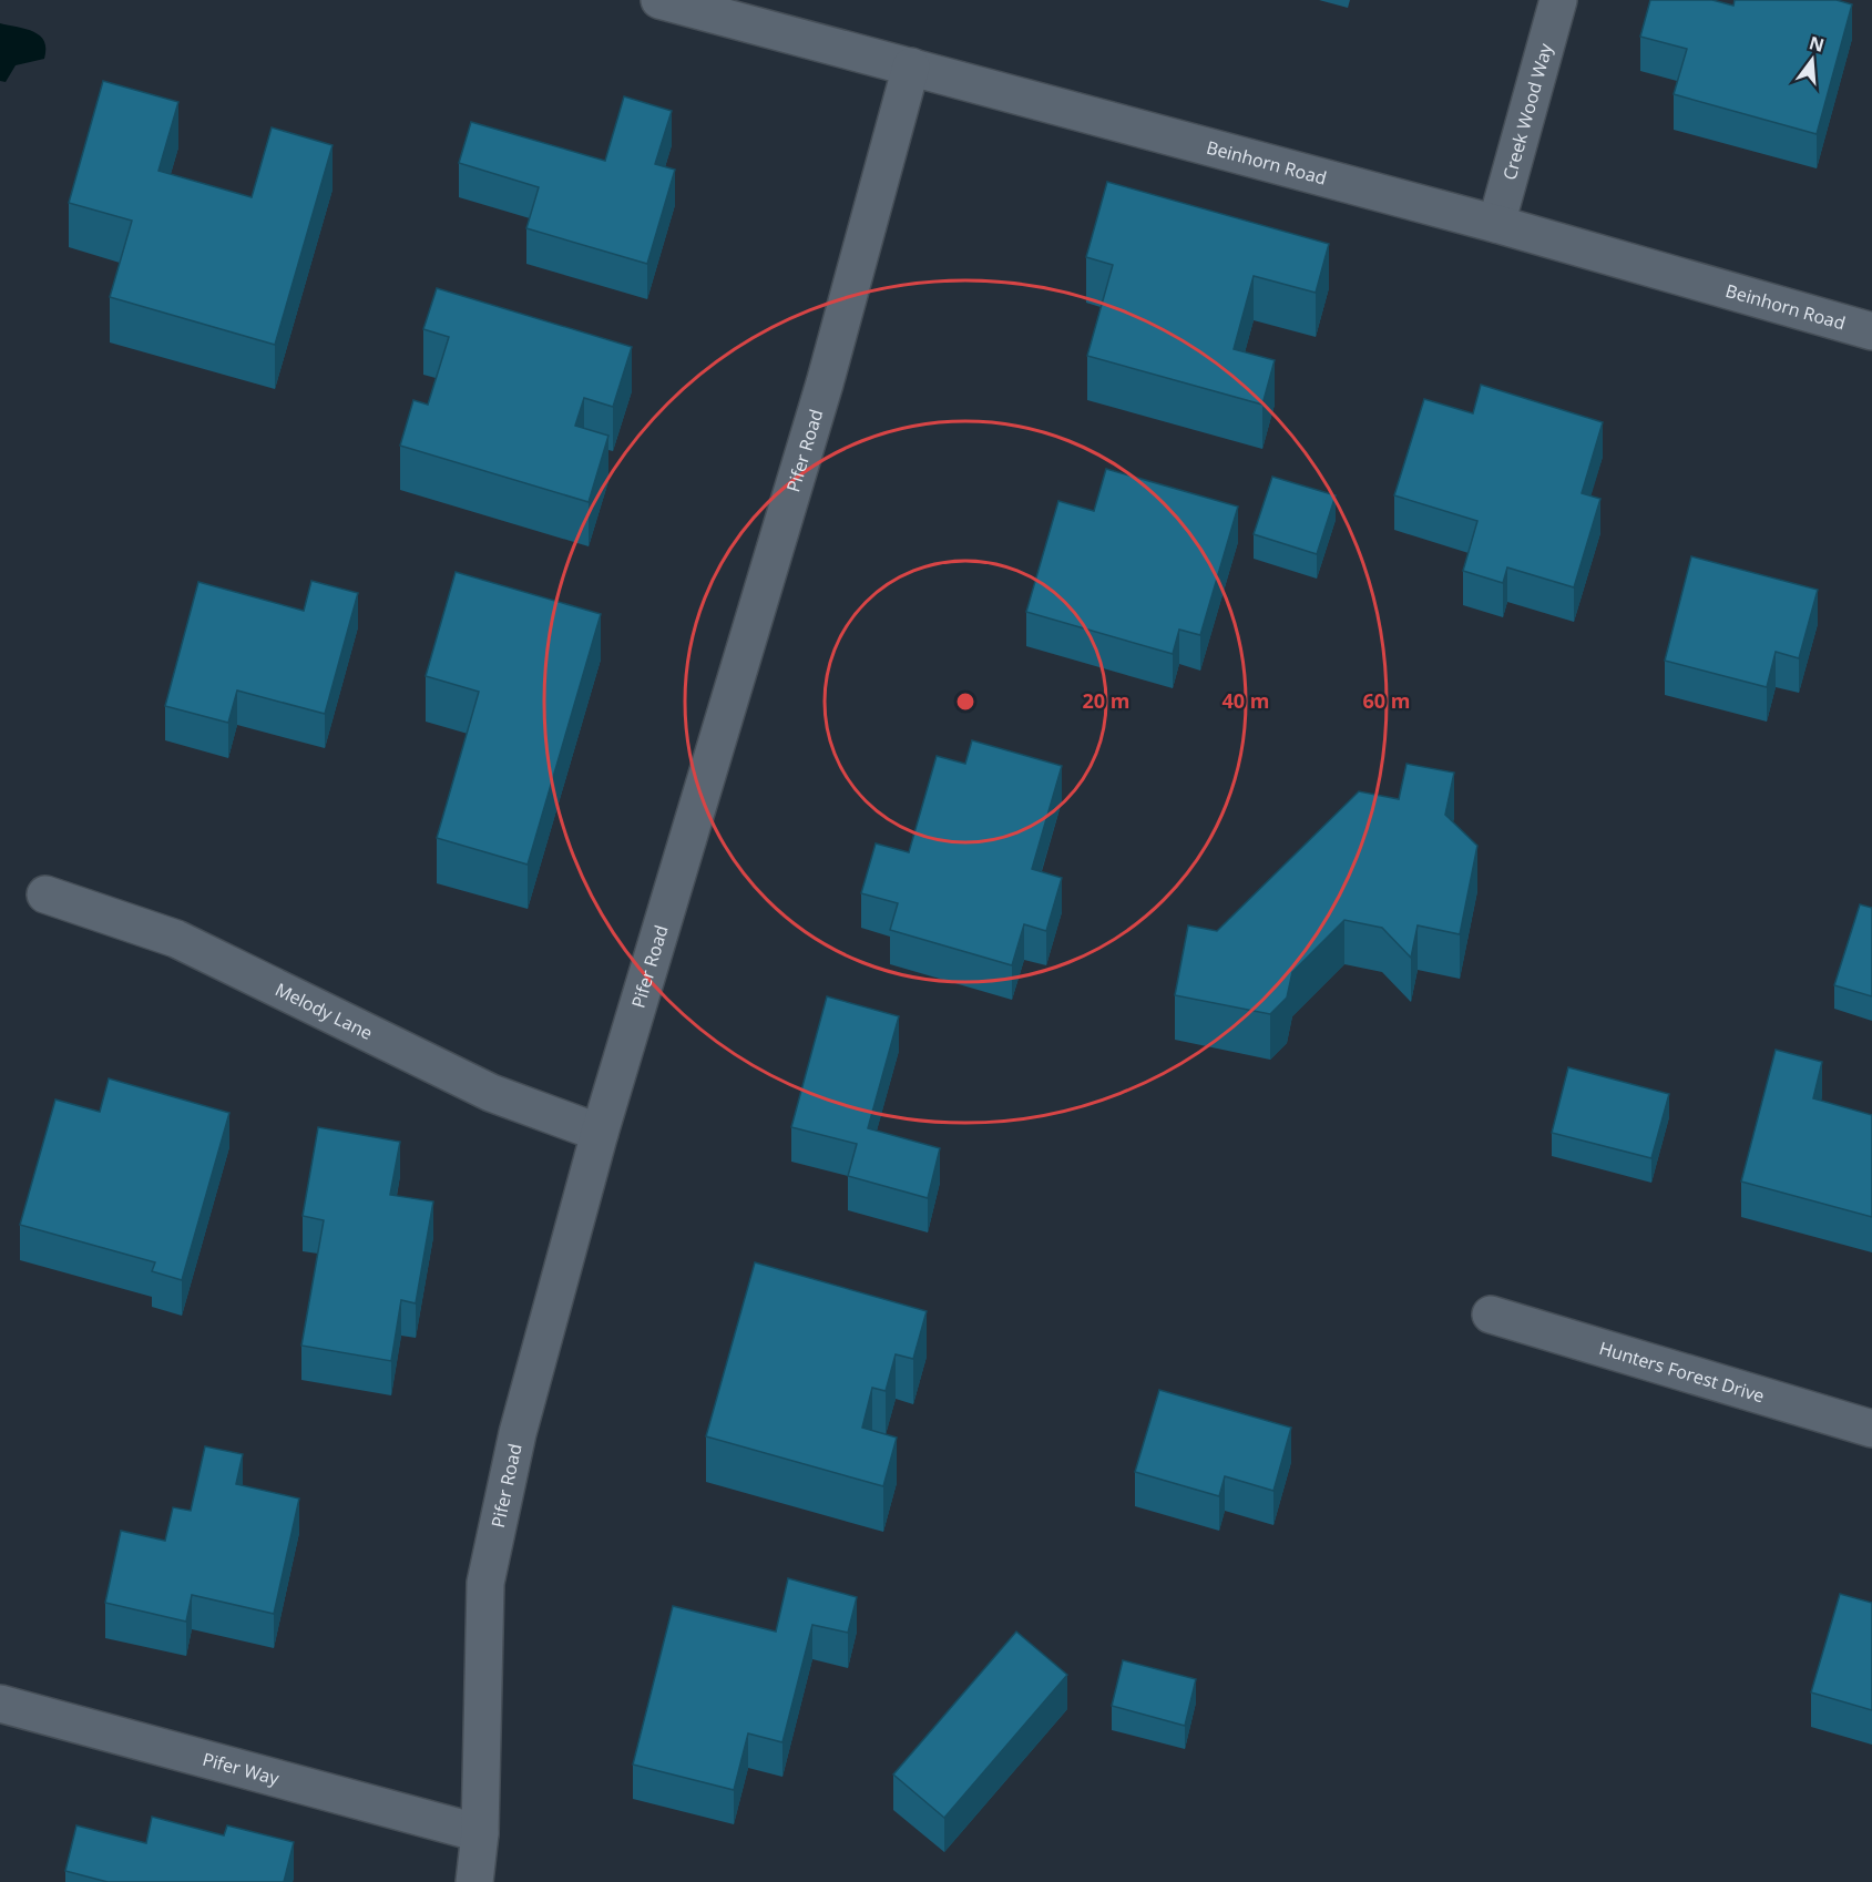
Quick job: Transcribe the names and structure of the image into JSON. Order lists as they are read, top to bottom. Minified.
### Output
{"streets":{"street":["Creek Wood Way","Beinhorn Road","Pifer Road","Melody Lane","Hunters Forest Drive","Pifer Way"]},"crossings":[["Creek Wood Way","Beinhorn Road"],["Beinhorn Road","Pifer Road"],["Pifer Road","Melody Lane"],["Pifer Road","Pifer Way"]],"north":"top","rings":["20 m","40 m","60 m"]}
